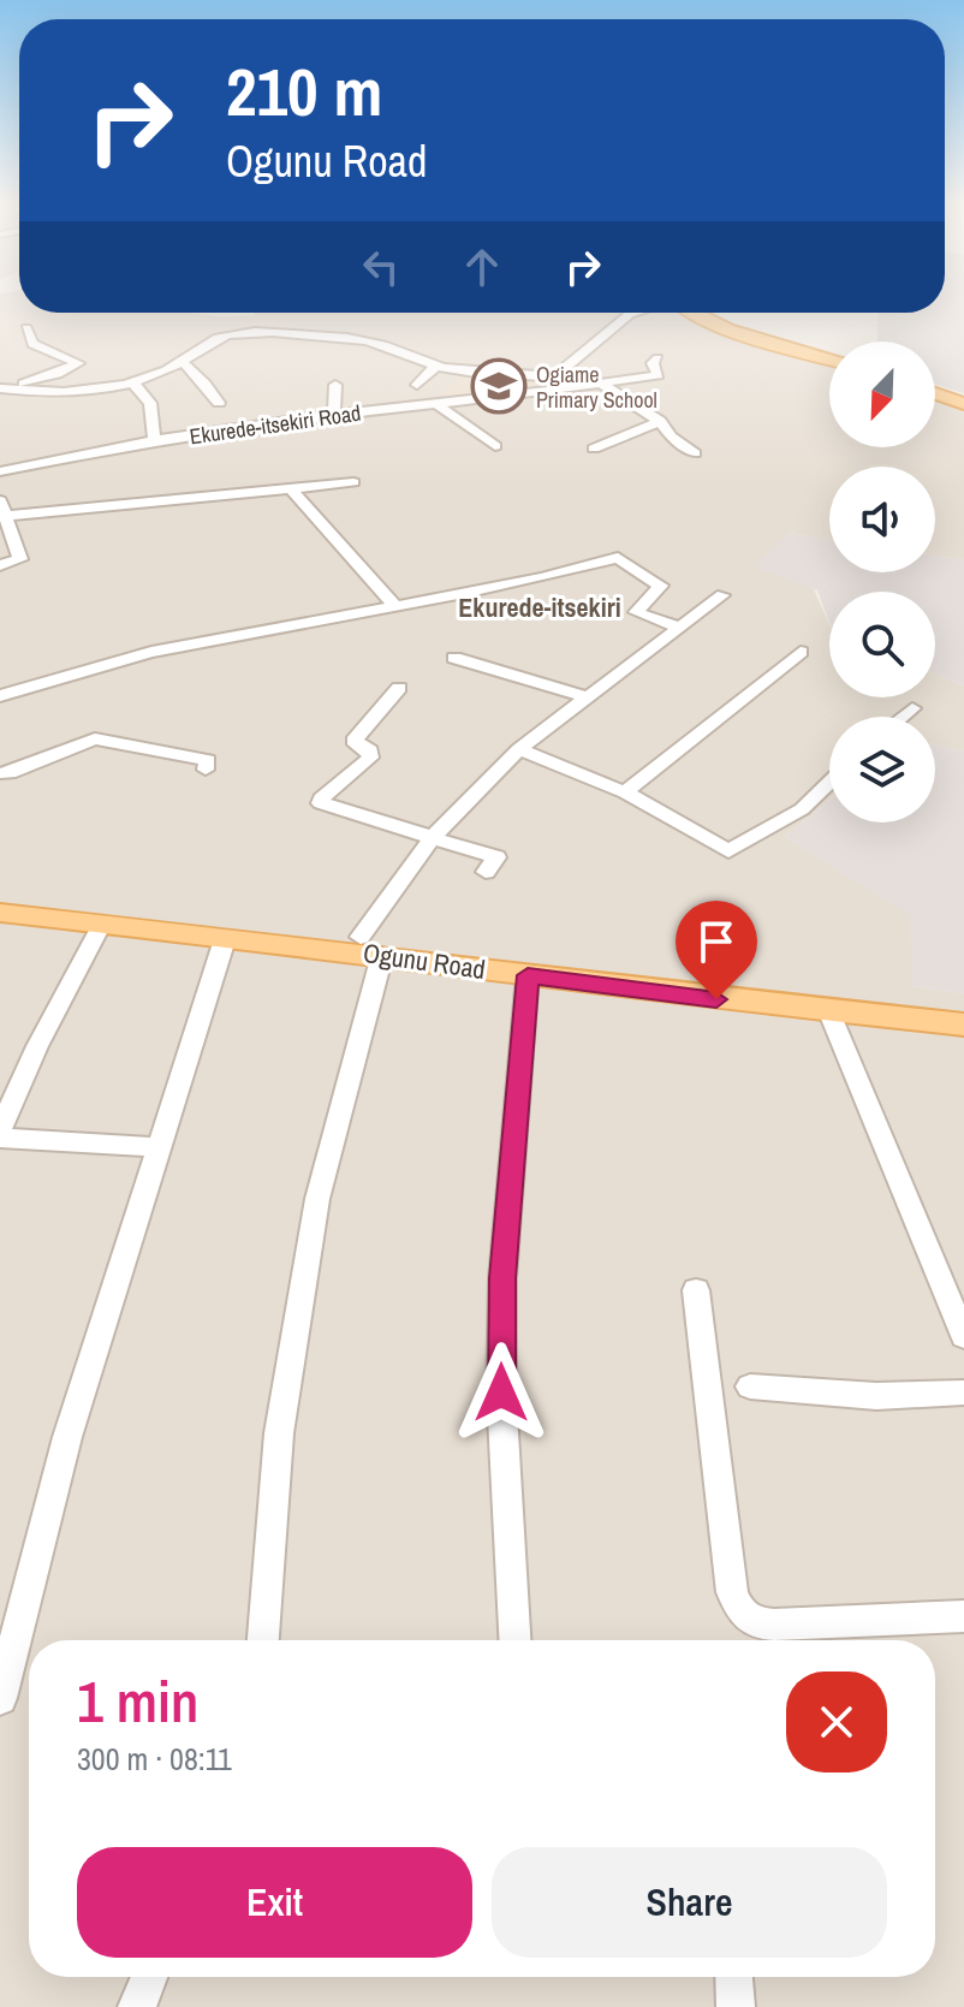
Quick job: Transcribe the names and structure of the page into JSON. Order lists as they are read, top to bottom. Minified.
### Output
{"streets":{"main road":["Ogunu Road"],"street":["Ekurede-itsekiri Road"]},"districts":["Ekurede-itsekiri"],"places":{"school or university":["Ogiame Primary School"]},"north":"bottom left","page":{"turn":["210 m","Ogunu Road"],"heading":["1 min","300 m · 08:11"],"buttons":["Exit","Share"]}}
